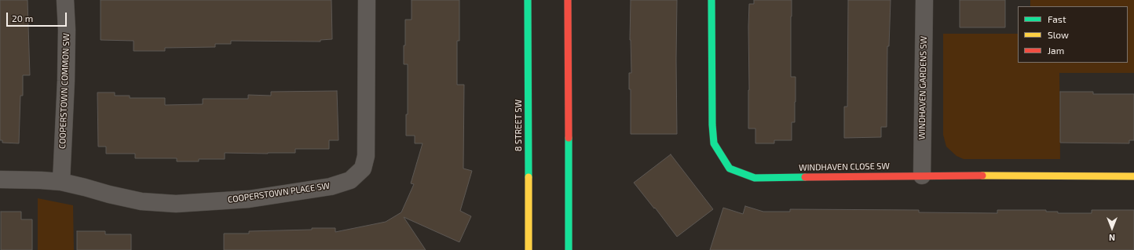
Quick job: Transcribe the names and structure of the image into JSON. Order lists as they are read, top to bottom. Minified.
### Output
{"streets":{"street":["WINDHAVEN GARDENS SW","COOPERSTOWN COMMON SW","8 STREET SW","WINDHAVEN CLOSE SW","COOPERSTOWN PLACE SW"]},"crossings":[["WINDHAVEN GARDENS SW","WINDHAVEN CLOSE SW"],["COOPERSTOWN COMMON SW","COOPERSTOWN PLACE SW"]],"legend":["Fast","Slow","Jam"],"scale_bar":"20 m","north":"bottom"}
